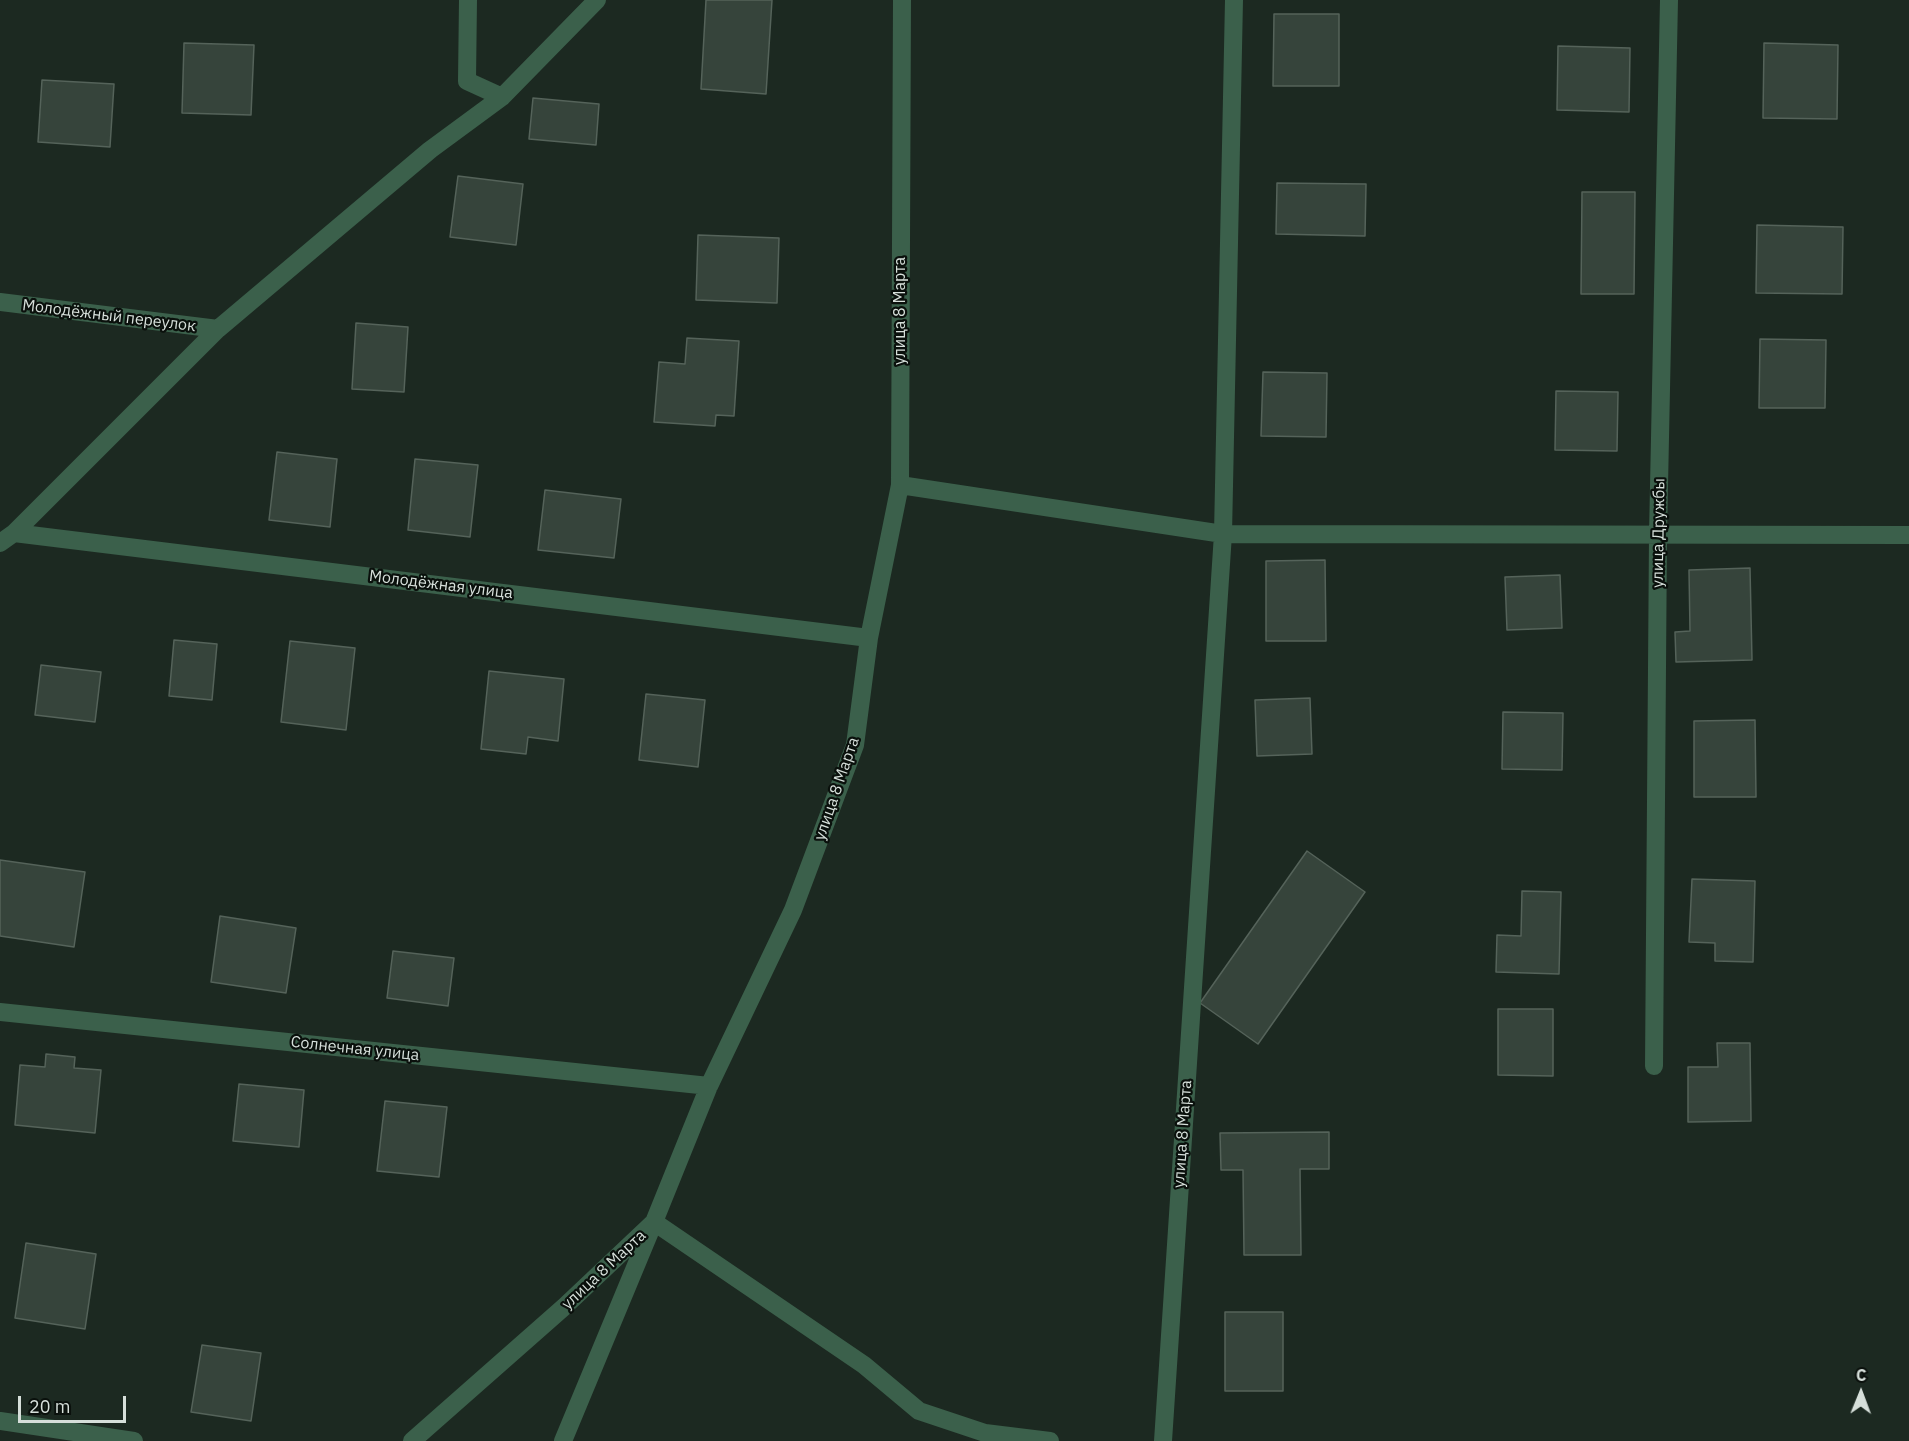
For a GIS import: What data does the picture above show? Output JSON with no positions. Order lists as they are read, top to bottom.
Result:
{
  "streets": {
    "street": [
      "улица 8 Марта",
      "Молодёжный переулок",
      "улица Дружбы",
      "Молодёжная улица",
      "Солнечная улица"
    ]
  },
  "crossings": [
    ["улица 8 Марта", "Молодёжная улица"],
    ["улица 8 Марта", "Солнечная улица"]
  ],
  "scale_bar": "20 m",
  "north": "top"
}
